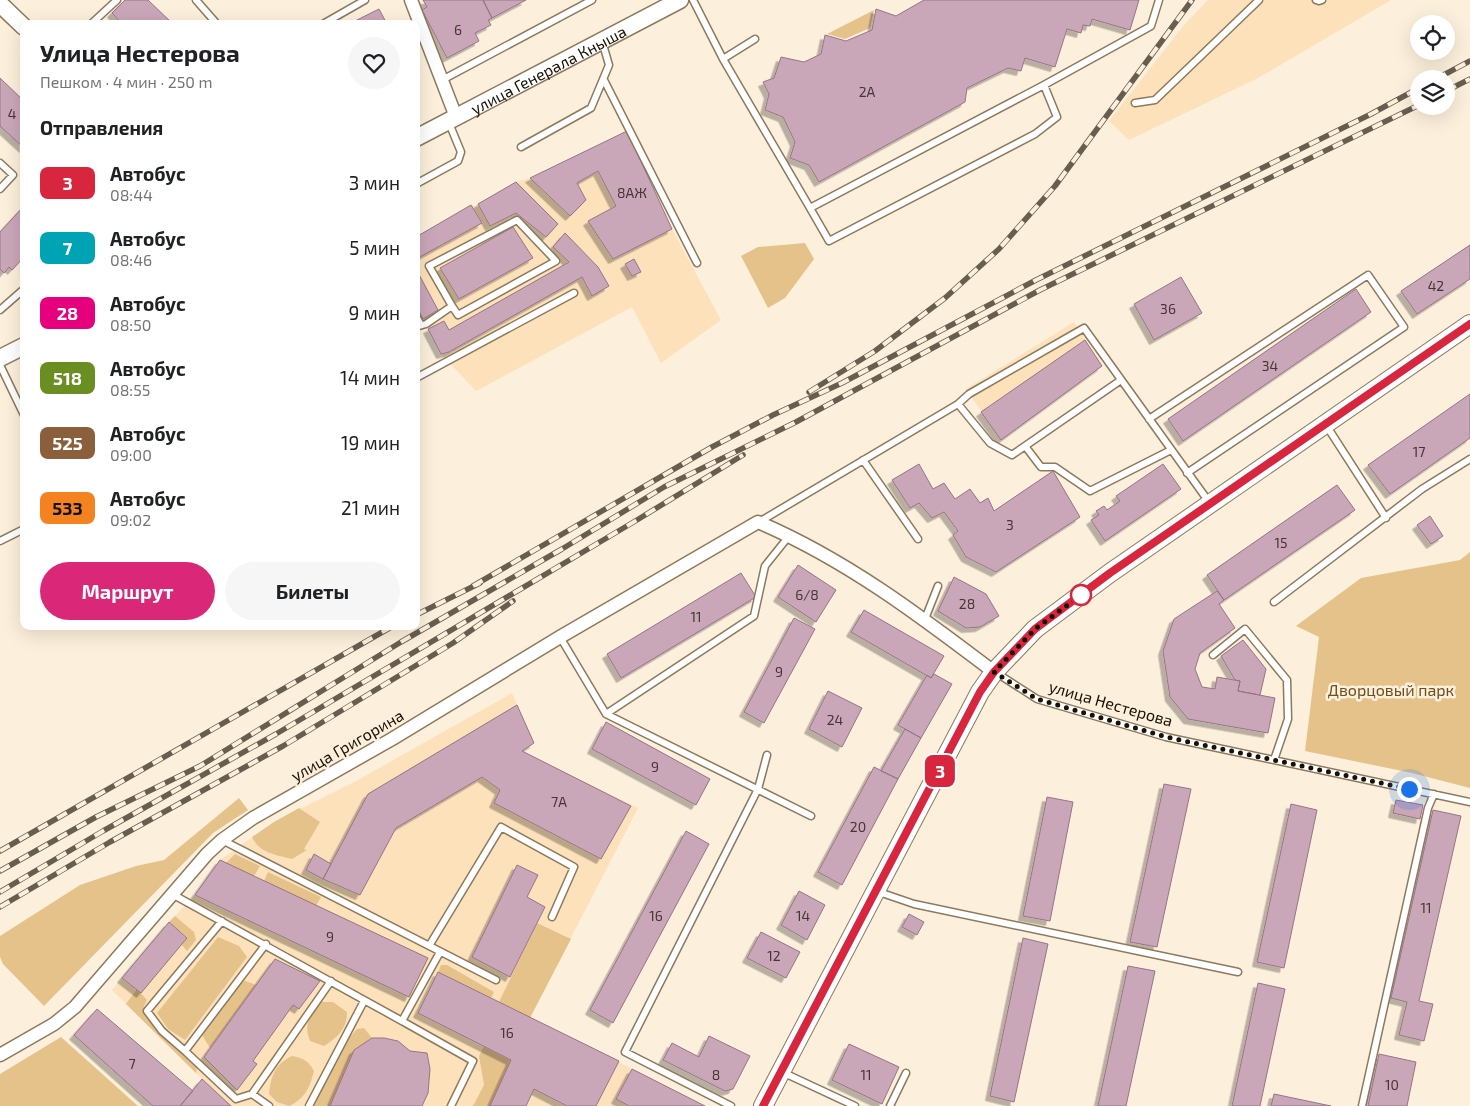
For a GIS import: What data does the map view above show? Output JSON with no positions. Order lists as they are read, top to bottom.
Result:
{
  "streets": {
    "street": ["улица Генерала Кныша", "улица Нестерова", "улица Григорина"]
  },
  "crossings": [
    ["улица Нестерова", "улица Григорина"]
  ],
  "parks": ["Дворцовый парк"],
  "lines": ["bus line 3"],
  "house_numbers": [
    "6",
    "2А",
    "4",
    "8АЖ",
    "42",
    "36",
    "34",
    "17",
    "3",
    "15",
    "6/8",
    "28",
    "11",
    "9",
    "24",
    "9",
    "7А",
    "20",
    "11",
    "16",
    "14",
    "9",
    "12",
    "16",
    "7",
    "8",
    "11",
    "10"
  ],
  "page": {
    "on_map": "3",
    "heading": [
      ["Улица Нестерова", "Пешком · 4 мин · 250 m"],
      "Отправления"
    ],
    "list": [
      {
        "mark": "3",
        "name": "Автобус",
        "note": "08:44",
        "value": "3 мин"
      },
      {
        "mark": "7",
        "name": "Автобус",
        "note": "08:46",
        "value": "5 мин"
      },
      {
        "mark": "28",
        "name": "Автобус",
        "note": "08:50",
        "value": "9 мин"
      },
      {
        "mark": "518",
        "name": "Автобус",
        "note": "08:55",
        "value": "14 мин"
      },
      {
        "mark": "525",
        "name": "Автобус",
        "note": "09:00",
        "value": "19 мин"
      },
      {
        "mark": "533",
        "name": "Автобус",
        "note": "09:02",
        "value": "21 мин"
      }
    ],
    "buttons": ["Маршрут", "Билеты"]
  }
}
